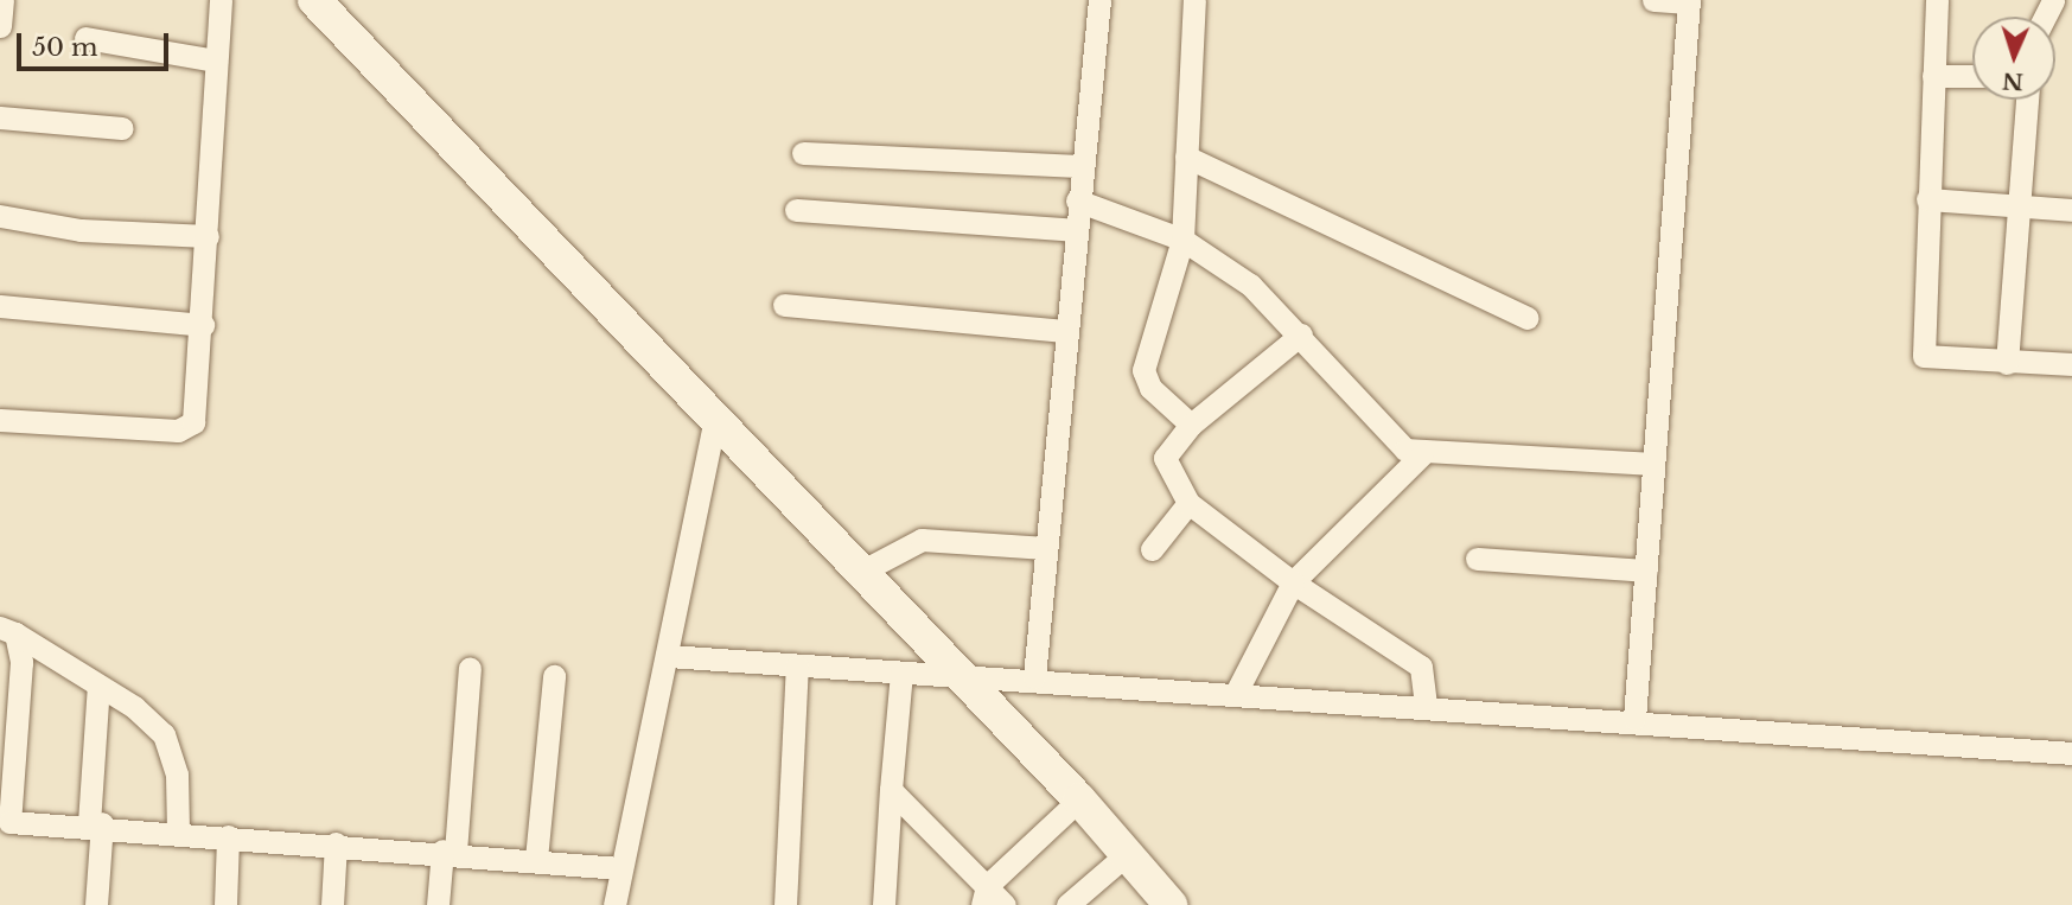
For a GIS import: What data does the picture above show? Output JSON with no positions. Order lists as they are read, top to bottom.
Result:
{
  "scale_bar": "50 m",
  "north": "bottom"
}
